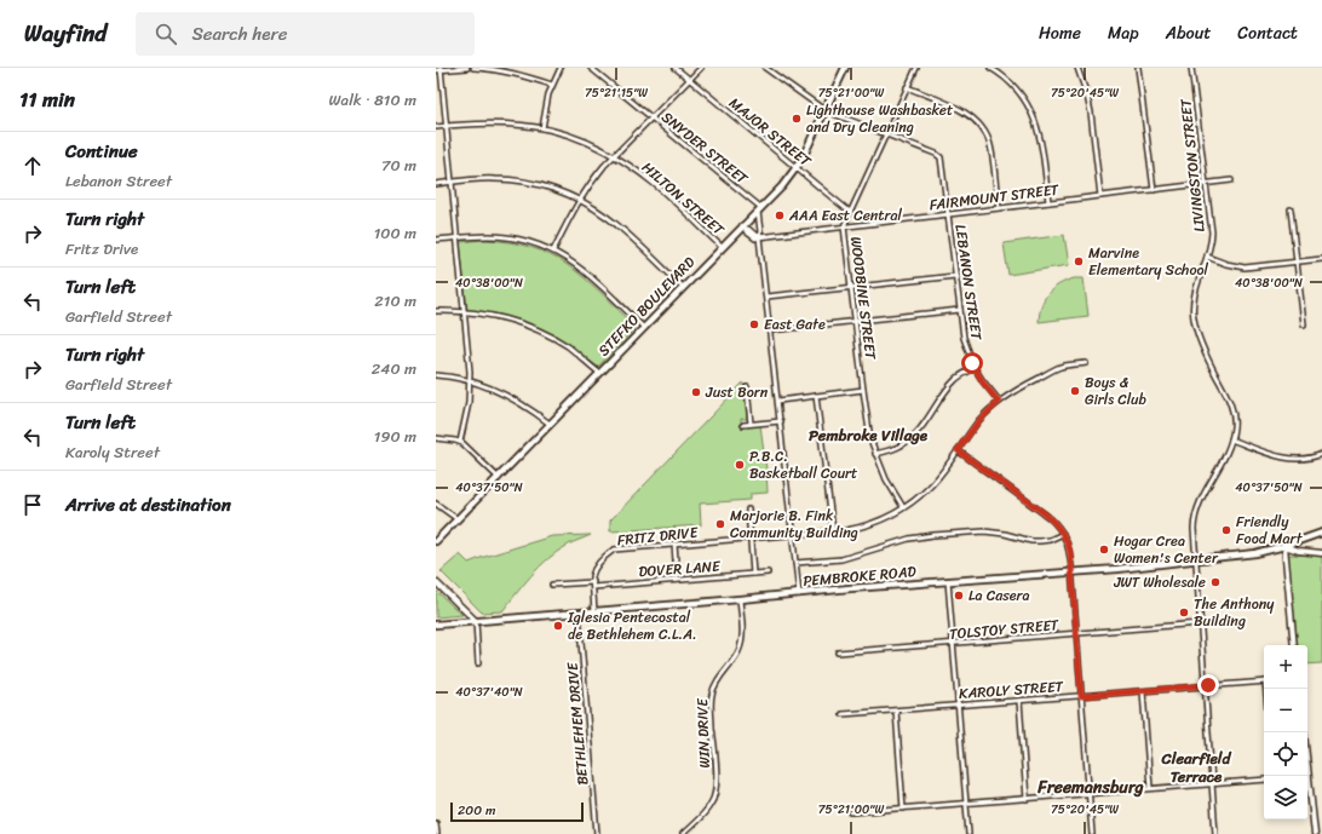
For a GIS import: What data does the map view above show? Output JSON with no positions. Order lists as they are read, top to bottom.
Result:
{
  "streets": {
    "main road": ["STEFKO BOULEVARD", "PEMBROKE ROAD"],
    "street": [
      "MAJOR STREET",
      "SNYDER STREET",
      "LIVINGSTON STREET",
      "FAIRMOUNT STREET",
      "HILTON STREET",
      "LEBANON STREET",
      "WOODBINE STREET",
      "FRITZ DRIVE",
      "DOVER LANE",
      "TOLSTOY STREET",
      "KAROLY STREET",
      "BETHLEHEM DRIVE",
      "WIN DRIVE"
    ]
  },
  "crossings": [
    ["MAJOR STREET", "WOODBINE STREET"],
    ["MAJOR STREET", "STEFKO BOULEVARD"],
    ["SNYDER STREET", "STEFKO BOULEVARD"],
    ["LIVINGSTON STREET", "FAIRMOUNT STREET"],
    ["LIVINGSTON STREET", "PEMBROKE ROAD"],
    ["LIVINGSTON STREET", "TOLSTOY STREET"],
    ["LIVINGSTON STREET", "KAROLY STREET"],
    ["FAIRMOUNT STREET", "LEBANON STREET"],
    ["FAIRMOUNT STREET", "WOODBINE STREET"],
    ["HILTON STREET", "STEFKO BOULEVARD"],
    ["LEBANON STREET", "WOODBINE STREET"],
    ["LEBANON STREET", "FRITZ DRIVE"],
    ["WOODBINE STREET", "FRITZ DRIVE"],
    ["FRITZ DRIVE", "DOVER LANE"],
    ["FRITZ DRIVE", "PEMBROKE ROAD"],
    ["PEMBROKE ROAD", "BETHLEHEM DRIVE"],
    ["PEMBROKE ROAD", "WIN DRIVE"]
  ],
  "districts": ["Pembroke Village", "Clearfield Terrace", "Freemansburg"],
  "places": [
    "Lighthouse Washbasket and Dry Cleaning",
    "AAA East Central",
    "Marvine Elementary School",
    "East Gate",
    "Boys & Girls Club",
    "Just Born",
    "P.B.C. Basketball Court",
    "Marjorie B. Fink Community Building",
    "Friendly Food Mart",
    "Hogar Crea Women's Center",
    "JWT Wholesale",
    "La Casera",
    "The Anthony Building",
    "Iglesia Pentecostal de Bethlehem C.L.A."
  ],
  "scale_bar": "200 m",
  "page": {
    "header": "Wayfind",
    "search": "Search here",
    "nav": [
      "Home",
      "Map",
      "About",
      "Contact"
    ],
    "heading": ["11 min", "Walk · 810 m"],
    "list": [
      ["Continue", "Lebanon Street", "70 m"],
      ["Turn right", "Fritz Drive", "100 m"],
      ["Turn left", "Garfield Street", "210 m"],
      ["Turn right", "Garfield Street", "240 m"],
      ["Turn left", "Karoly Street", "190 m"],
      "Arrive at destination"
    ],
    "map_buttons": ["+", "−"],
    "scale": "200 m"
  },
  "coordinates": [
    "75°21'15\"W",
    "75°21'00\"W",
    "75°20'45\"W",
    "40°38'00\"N",
    "40°37'50\"N",
    "40°37'40\"N"
  ]
}
